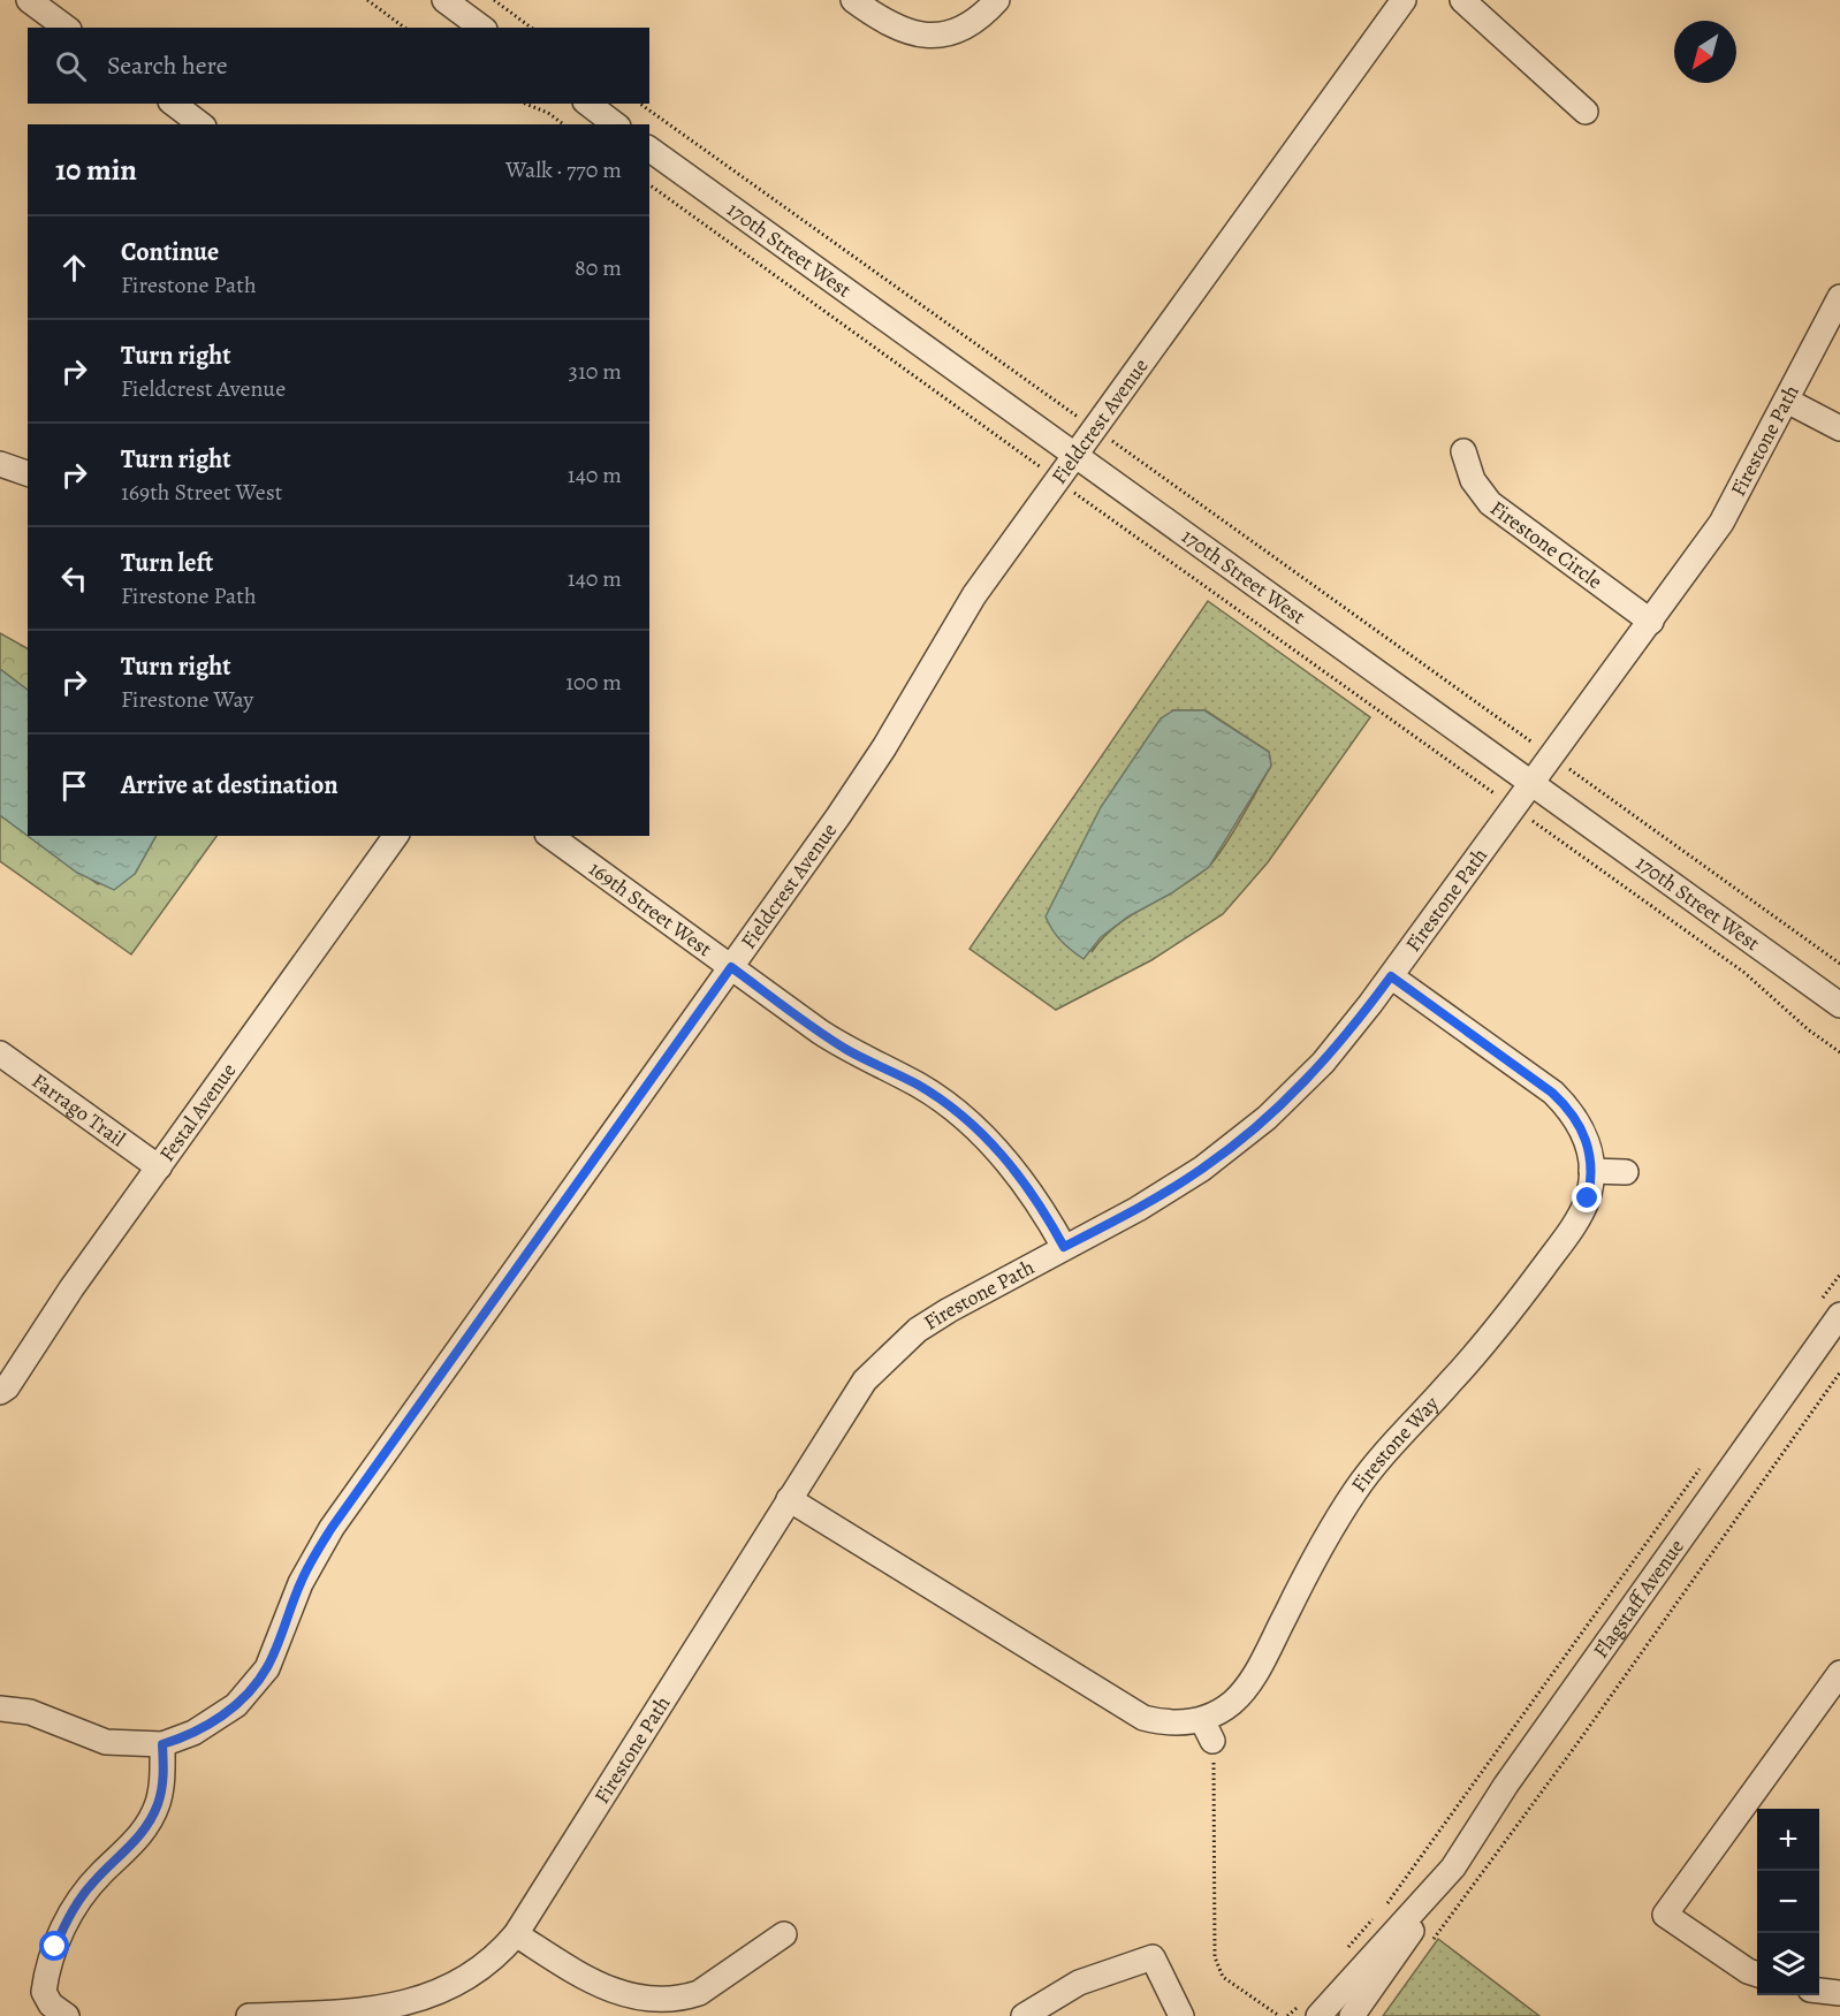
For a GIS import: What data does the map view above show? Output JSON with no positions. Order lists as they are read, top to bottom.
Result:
{
  "streets": {
    "street": [
      "170th Street West",
      "Fieldcrest Avenue",
      "Firestone Path",
      "Firestone Circle",
      "169th Street West",
      "Farrago Trail",
      "Festal Avenue",
      "Firestone Way",
      "Flagstaff Avenue"
    ]
  },
  "crossings": [
    ["170th Street West", "Fieldcrest Avenue"],
    ["170th Street West", "Firestone Path"],
    ["Fieldcrest Avenue", "169th Street West"],
    ["Firestone Path", "Firestone Circle"],
    ["Firestone Path", "169th Street West"],
    ["Firestone Path", "Firestone Way"],
    ["Farrago Trail", "Festal Avenue"]
  ],
  "north": "bottom left",
  "page": {
    "search": "Search here",
    "heading": ["10 min", "Walk · 770 m"],
    "list": [
      ["Continue", "Firestone Path", "80 m"],
      ["Turn right", "Fieldcrest Avenue", "310 m"],
      ["Turn right", "169th Street West", "140 m"],
      ["Turn left", "Firestone Path", "140 m"],
      ["Turn right", "Firestone Way", "100 m"],
      "Arrive at destination"
    ],
    "map_buttons": ["+", "−"]
  }
}
